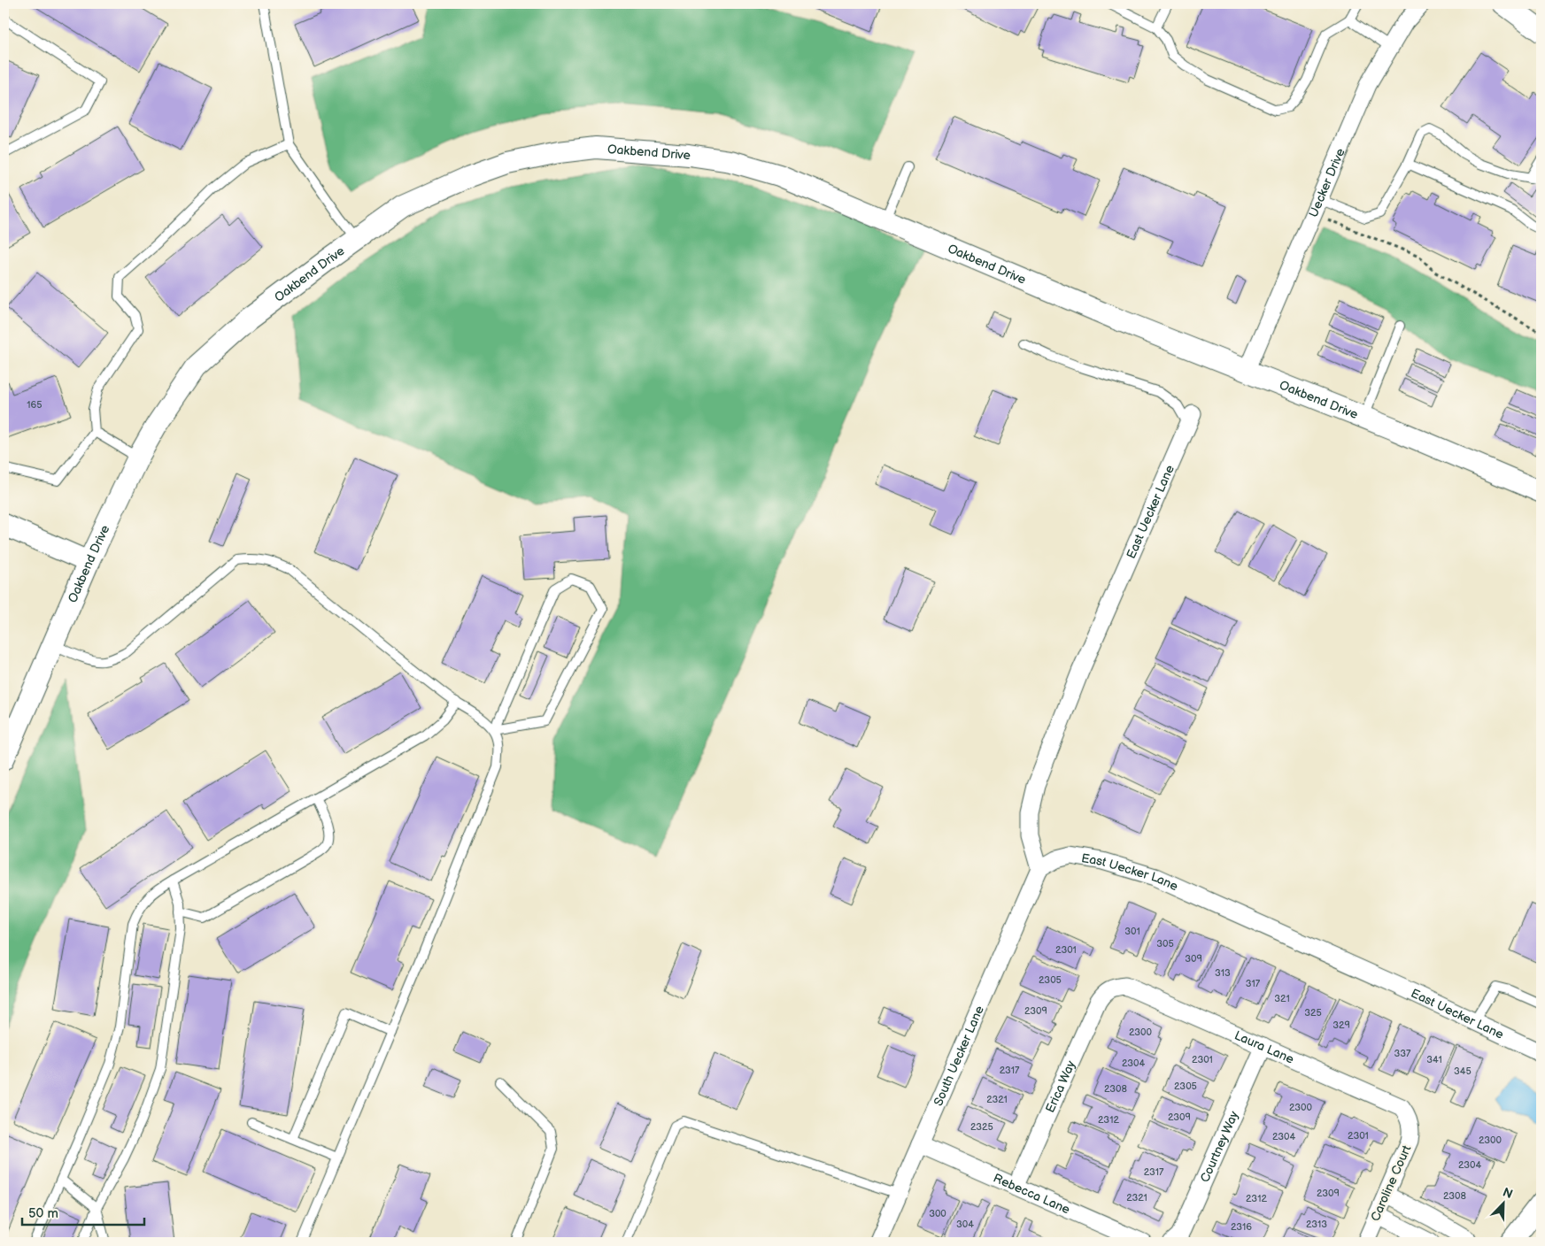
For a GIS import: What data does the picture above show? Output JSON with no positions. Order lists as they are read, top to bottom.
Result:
{
  "streets": {
    "street": [
      "Oakbend Drive",
      "Uecker Drive",
      "East Uecker Lane",
      "Laura Lane",
      "South Uecker Lane",
      "Erica Way",
      "Courtney Way",
      "Caroline Court",
      "Rebecca Lane"
    ]
  },
  "crossings": [
    ["Oakbend Drive", "Uecker Drive"],
    ["East Uecker Lane", "South Uecker Lane"],
    ["Laura Lane", "Erica Way"],
    ["Laura Lane", "Courtney Way"],
    ["Laura Lane", "Caroline Court"],
    ["South Uecker Lane", "Rebecca Lane"],
    ["Erica Way", "Rebecca Lane"]
  ],
  "house_numbers": [
    "165",
    "301",
    "305",
    "2301",
    "309",
    "313",
    "2305",
    "317",
    "321",
    "2309",
    "325",
    "329",
    "2300",
    "337",
    "2301",
    "341",
    "2304",
    "2317",
    "345",
    "2305",
    "2308",
    "2321",
    "2300",
    "2309",
    "2312",
    "2325",
    "2301",
    "2304",
    "2300",
    "2304",
    "2317",
    "2309",
    "2308",
    "2321",
    "2312",
    "300",
    "304",
    "2313",
    "2316"
  ],
  "scale_bar": "50 m",
  "north": "top right"
}
